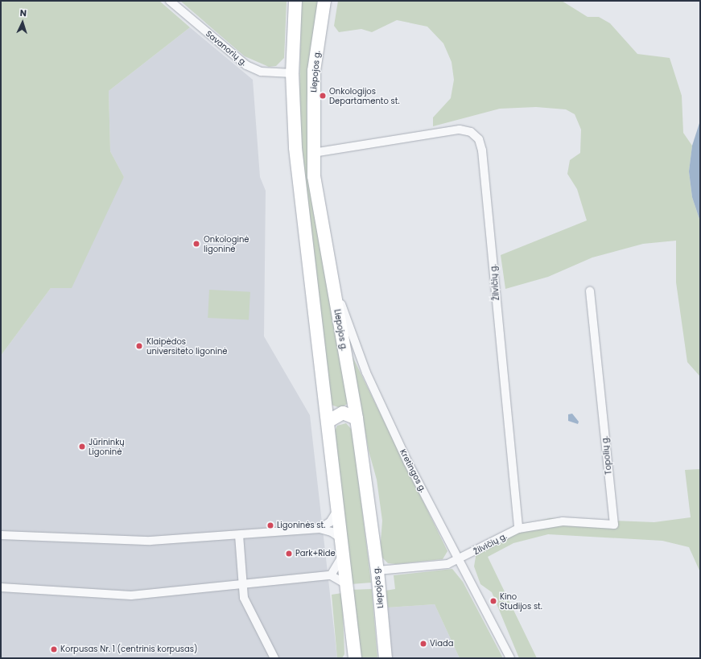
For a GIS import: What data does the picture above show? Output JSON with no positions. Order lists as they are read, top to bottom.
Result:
{
  "streets": {
    "main road": ["Liepojos g."],
    "street": [
      "Savanorių g.",
      "Žilvičių g.",
      "Topolių g.",
      "Kretingos g."
    ]
  },
  "crossings": [
    ["Liepojos g.", "Žilvičių g."],
    ["Liepojos g.", "Kretingos g."],
    ["Žilvičių g.", "Topolių g."],
    ["Žilvičių g.", "Kretingos g."]
  ],
  "places": [
    "Onkologijos Departamento st.",
    "Onkologinė ligoninė",
    "Klaipėdos universiteto ligoninė",
    "Jūrininkų Ligoninė",
    "Ligoninės st.",
    "Park+Ride",
    "Kino Studijos st.",
    "Viada",
    "Korpusas Nr. 1 (centrinis korpusas)"
  ],
  "north": "top"
}
